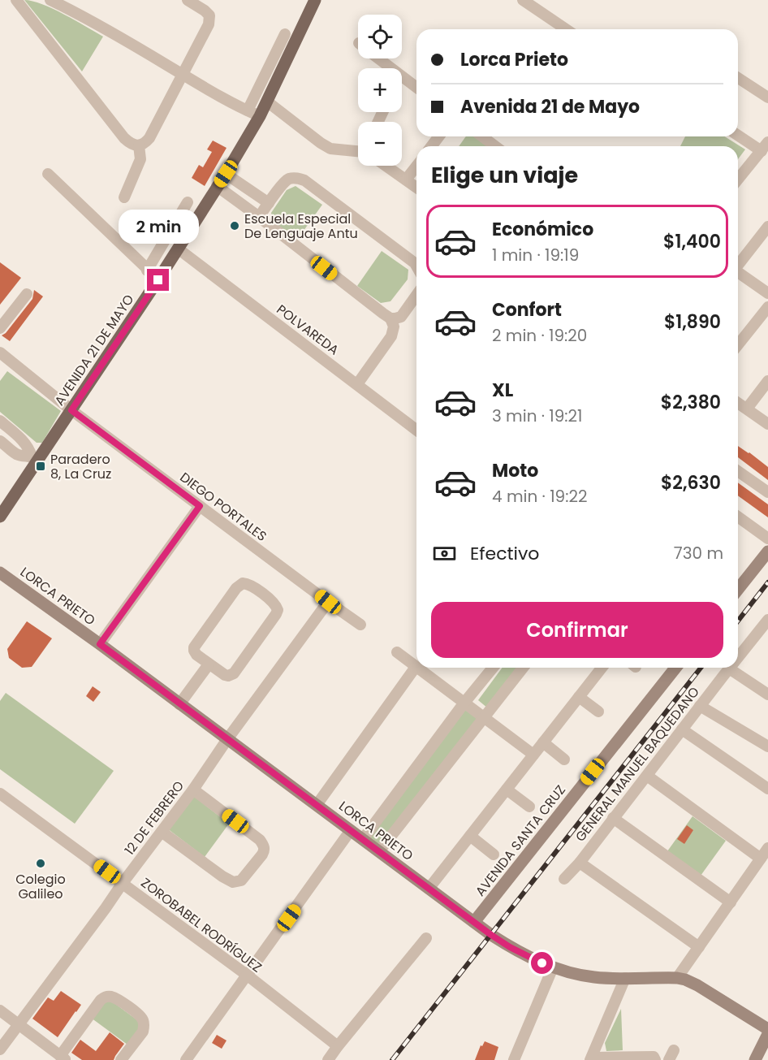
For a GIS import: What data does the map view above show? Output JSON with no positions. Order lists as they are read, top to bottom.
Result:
{
  "streets": {
    "main road": ["AVENIDA 21 DE MAYO", "LORCA PRIETO", "AVENIDA SANTA CRUZ"],
    "street": [
      "POLVAREDA",
      "DIEGO PORTALES",
      "GENERAL MANUEL BAQUEDANO",
      "12 DE FEBRERO",
      "ZOROBABEL RODRÍGUEZ"
    ]
  },
  "crossings": [
    ["POLVAREDA", "AVENIDA 21 DE MAYO"],
    ["AVENIDA 21 DE MAYO", "DIEGO PORTALES"],
    ["DIEGO PORTALES", "12 DE FEBRERO"],
    ["LORCA PRIETO", "12 DE FEBRERO"],
    ["LORCA PRIETO", "AVENIDA SANTA CRUZ"],
    ["12 DE FEBRERO", "ZOROBABEL RODRÍGUEZ"]
  ],
  "places": {
    "other": ["Escuela Especial De Lenguaje Antu", "Colegio Galileo"],
    "transit": ["Paradero 8, La Cruz"]
  },
  "page": {
    "map_buttons": ["+", "−"],
    "banner": ["Lorca Prieto", "Avenida 21 de Mayo"],
    "heading": "Elige un viaje",
    "list": [
      {
        "name": "Económico",
        "note": "1 min · 19:19",
        "value": "$1,400"
      },
      {
        "name": "Confort",
        "note": "2 min · 19:20",
        "value": "$1,890"
      },
      {
        "name": "XL",
        "note": "3 min · 19:21",
        "value": "$2,380"
      },
      {
        "name": "Moto",
        "note": "4 min · 19:22",
        "value": "$2,630"
      }
    ],
    "bubble": "2 min",
    "pay": ["Efectivo", "730 m"],
    "buttons": "Confirmar"
  }
}
